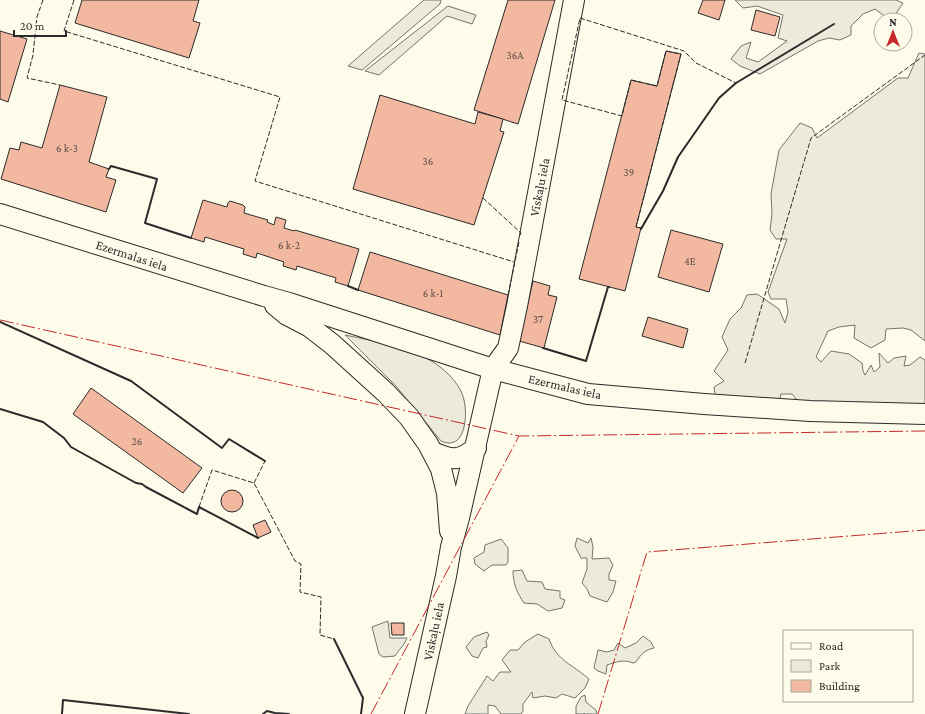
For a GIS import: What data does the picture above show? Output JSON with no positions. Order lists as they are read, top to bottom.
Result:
{
  "streets": {
    "street": ["Viskaļu iela", "Ezermalas iela"]
  },
  "crossings": [
    ["Viskaļu iela", "Ezermalas iela"]
  ],
  "house_numbers": [
    "36A",
    "6 k-3",
    "36",
    "39",
    "6 k-2",
    "4E",
    "6 k-1",
    "37",
    "26"
  ],
  "legend": ["Road", "Park", "Building"],
  "scale_bar": "20 m",
  "north": "top"
}
